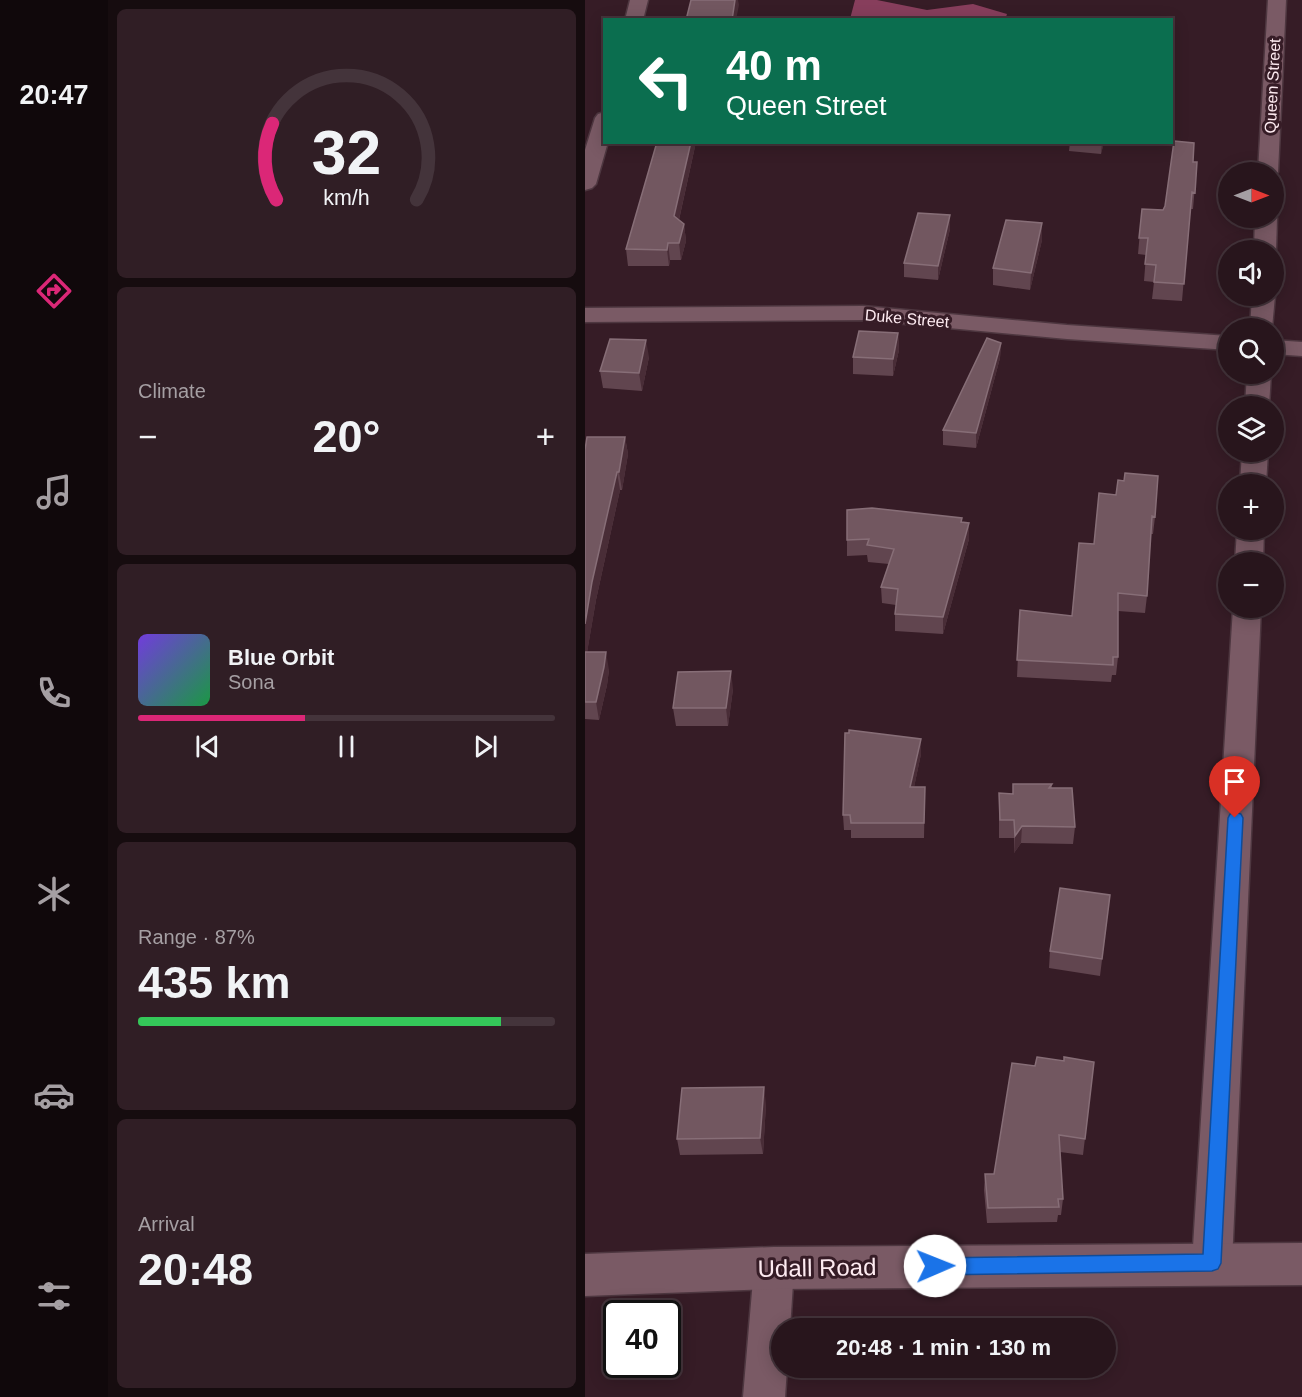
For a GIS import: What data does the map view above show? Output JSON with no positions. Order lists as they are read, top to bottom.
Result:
{
  "streets": {
    "street": ["Queen Street", "Duke Street", "Udall Road"]
  },
  "north": "right",
  "page": {
    "tabs": "20:47",
    "turn": ["40 m", "Queen Street"],
    "map_buttons": ["+", "−"],
    "tile": [
      "Climate",
      ["Range · 87%", "435 km"],
      ["Arrival", "20:48"]
    ],
    "heat": ["−", "20°", "+"],
    "song": ["Blue Orbit", "Sona"],
    "limit": "40",
    "trip": "20:48 · 1 min · 130 m",
    "gauge": ["32", "km/h"]
  }
}
